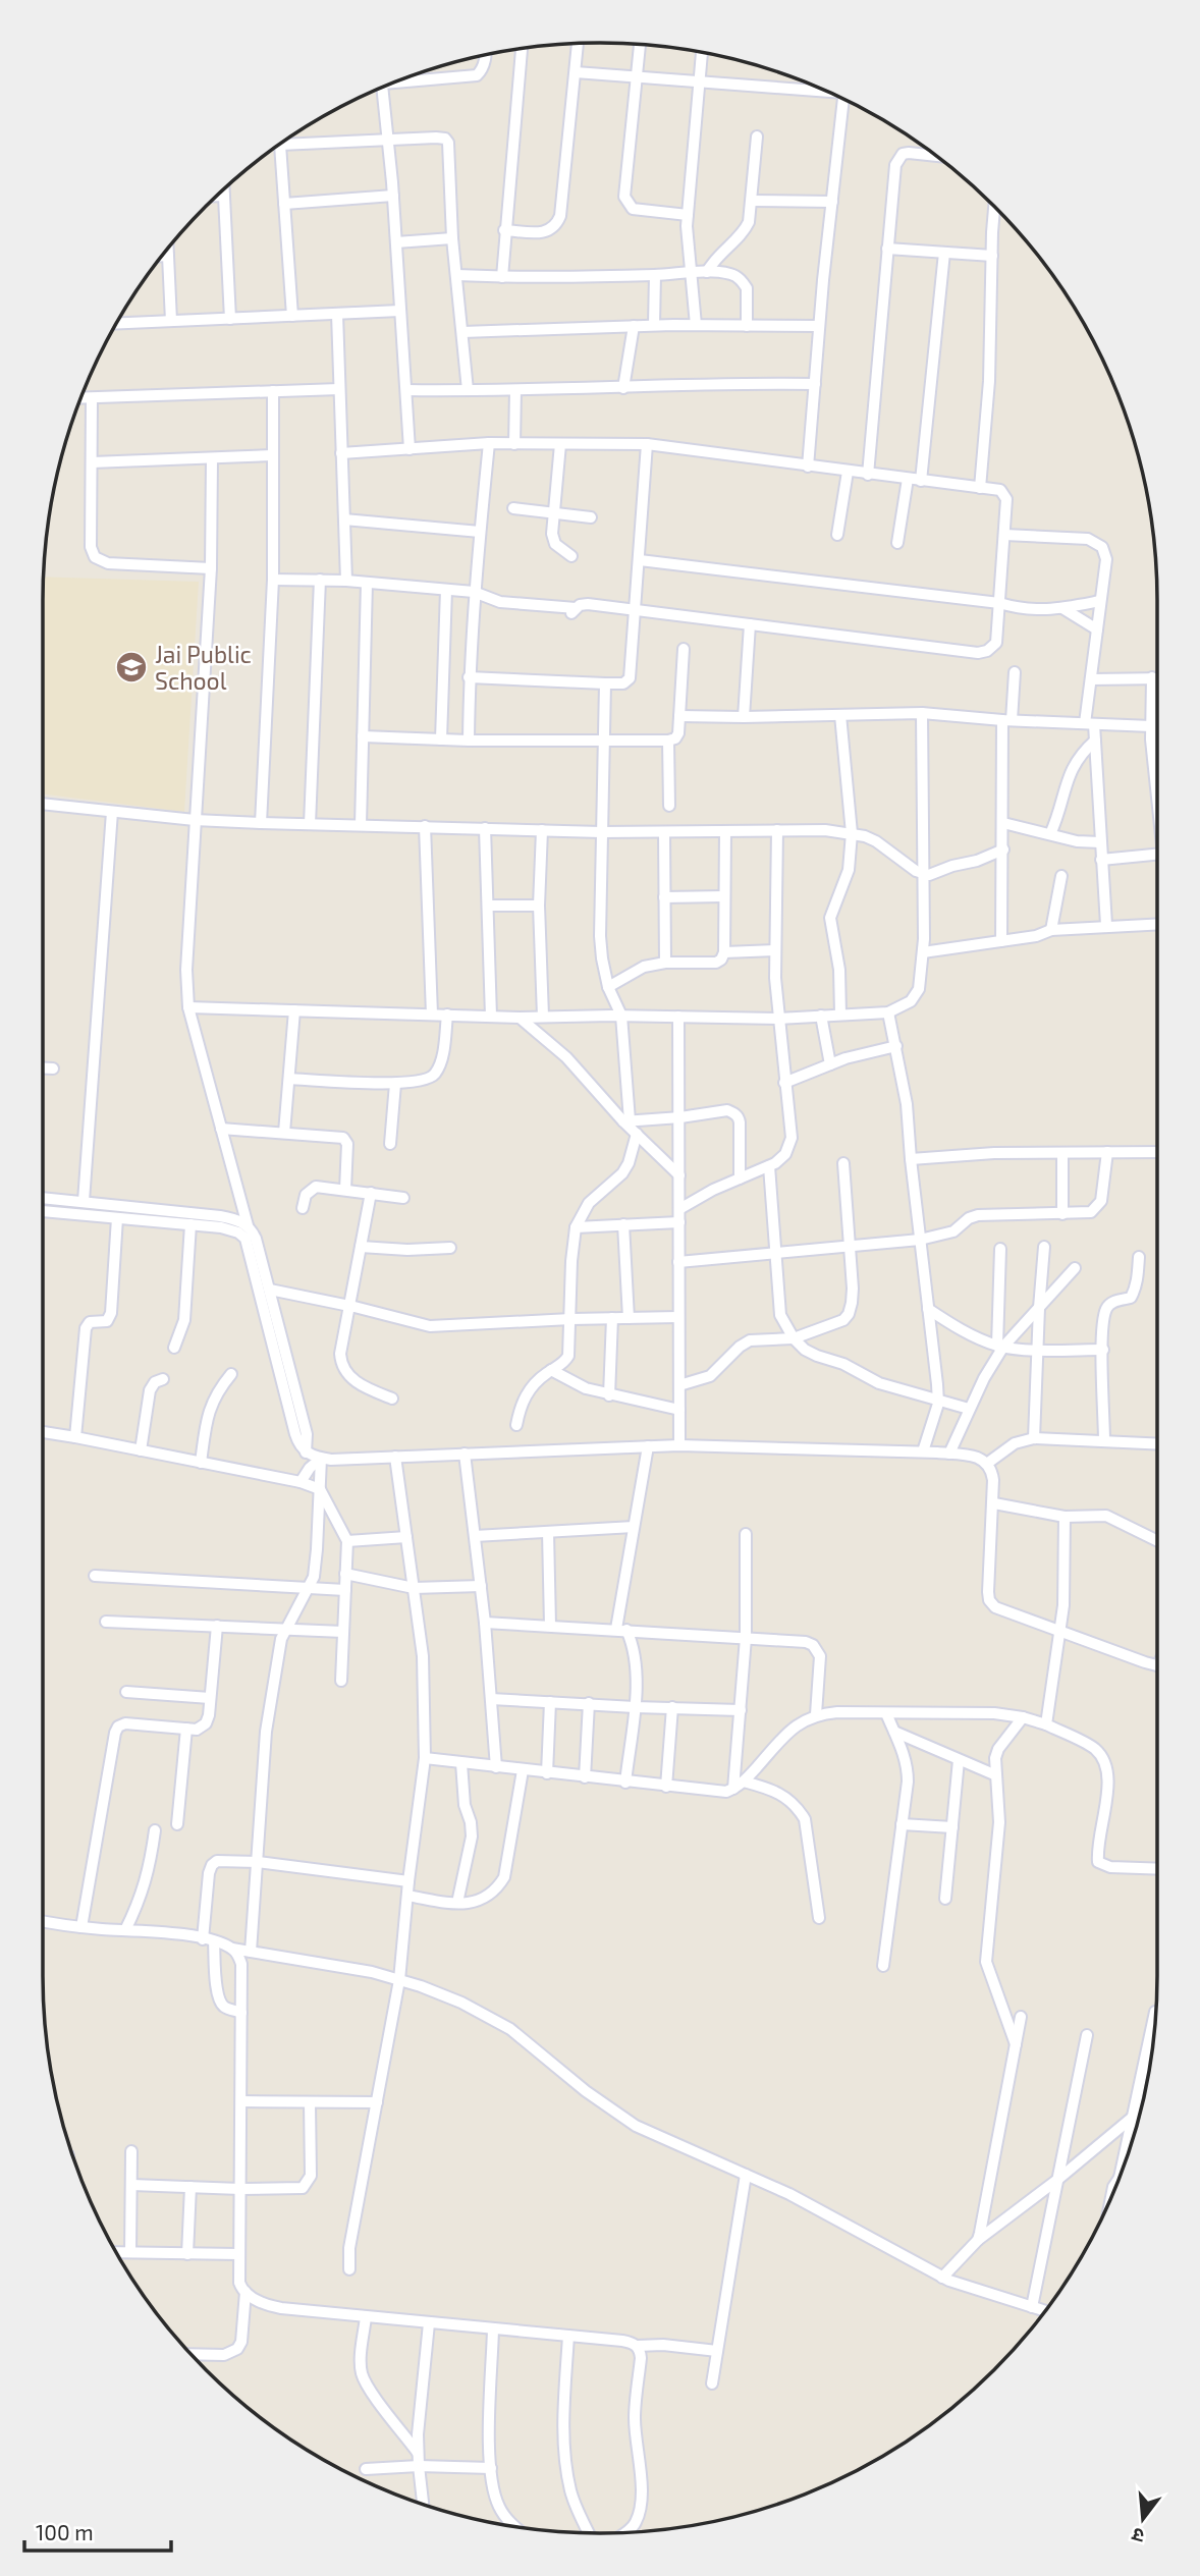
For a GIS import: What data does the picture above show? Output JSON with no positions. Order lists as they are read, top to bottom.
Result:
{
  "places": {
    "school or university": ["Jai Public School"]
  },
  "scale_bar": "100 m",
  "north": "bottom"
}
